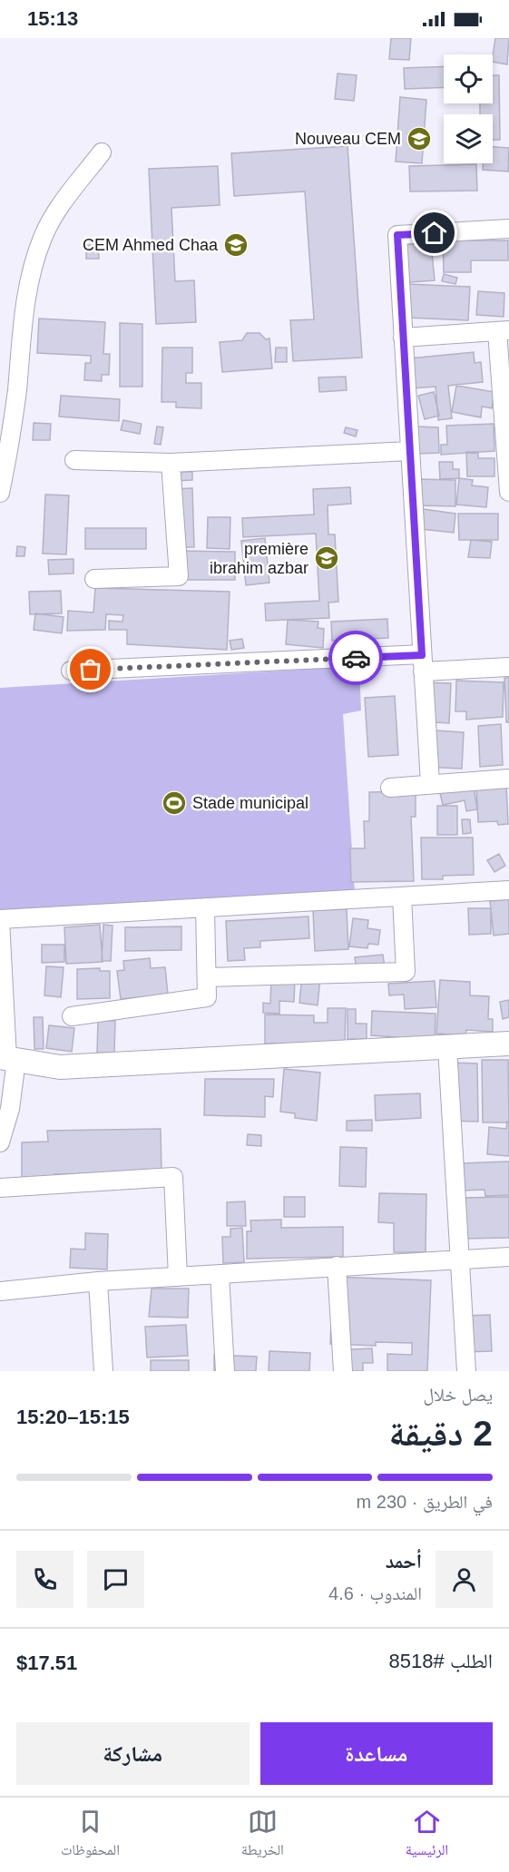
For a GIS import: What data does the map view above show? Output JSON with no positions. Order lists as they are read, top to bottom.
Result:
{
  "places": {
    "school or university": ["Nouveau CEM", "CEM Ahmed Chaa", "première ibrahim azbar"],
    "sports": ["Stade municipal"]
  },
  "page": {
    "status": "15:13",
    "heading": ["2 دقيقة", "يصل خلال", "15:15–15:20"],
    "panel": [
      "أحمد",
      "المندوب · 4.6",
      "الطلب #8518",
      "$17.51"
    ],
    "bar": "في الطريق · 230 m",
    "buttons": ["مساعدة", "مشاركة"],
    "tabs": ["الرئيسية", "الخريطة", "المحفوظات"]
  }
}
